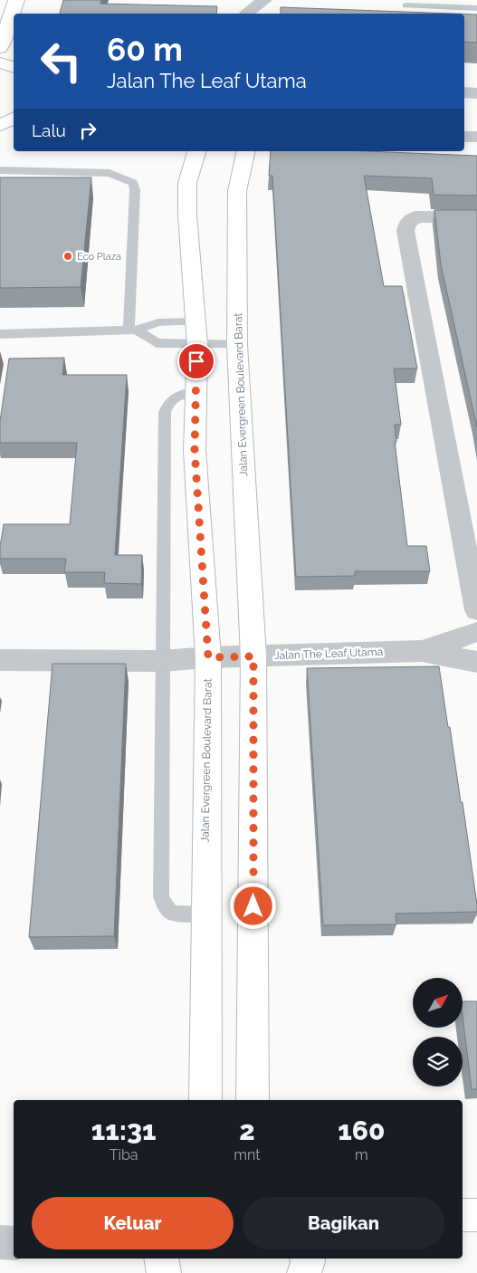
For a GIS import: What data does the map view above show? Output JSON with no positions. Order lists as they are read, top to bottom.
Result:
{
  "streets": {
    "street": ["Jalan Evergreen Boulevard Barat", "Jalan The Leaf Utama"]
  },
  "crossings": [
    ["Jalan Evergreen Boulevard Barat", "Jalan The Leaf Utama"]
  ],
  "places": ["Eco Plaza"],
  "north": "top right",
  "page": {
    "turn": ["60 m", "Jalan The Leaf Utama"],
    "then": "Lalu",
    "eta": [
      "11:31",
      "Tiba",
      "2",
      "mnt",
      "160",
      "m"
    ],
    "buttons": ["Keluar", "Bagikan"]
  }
}
